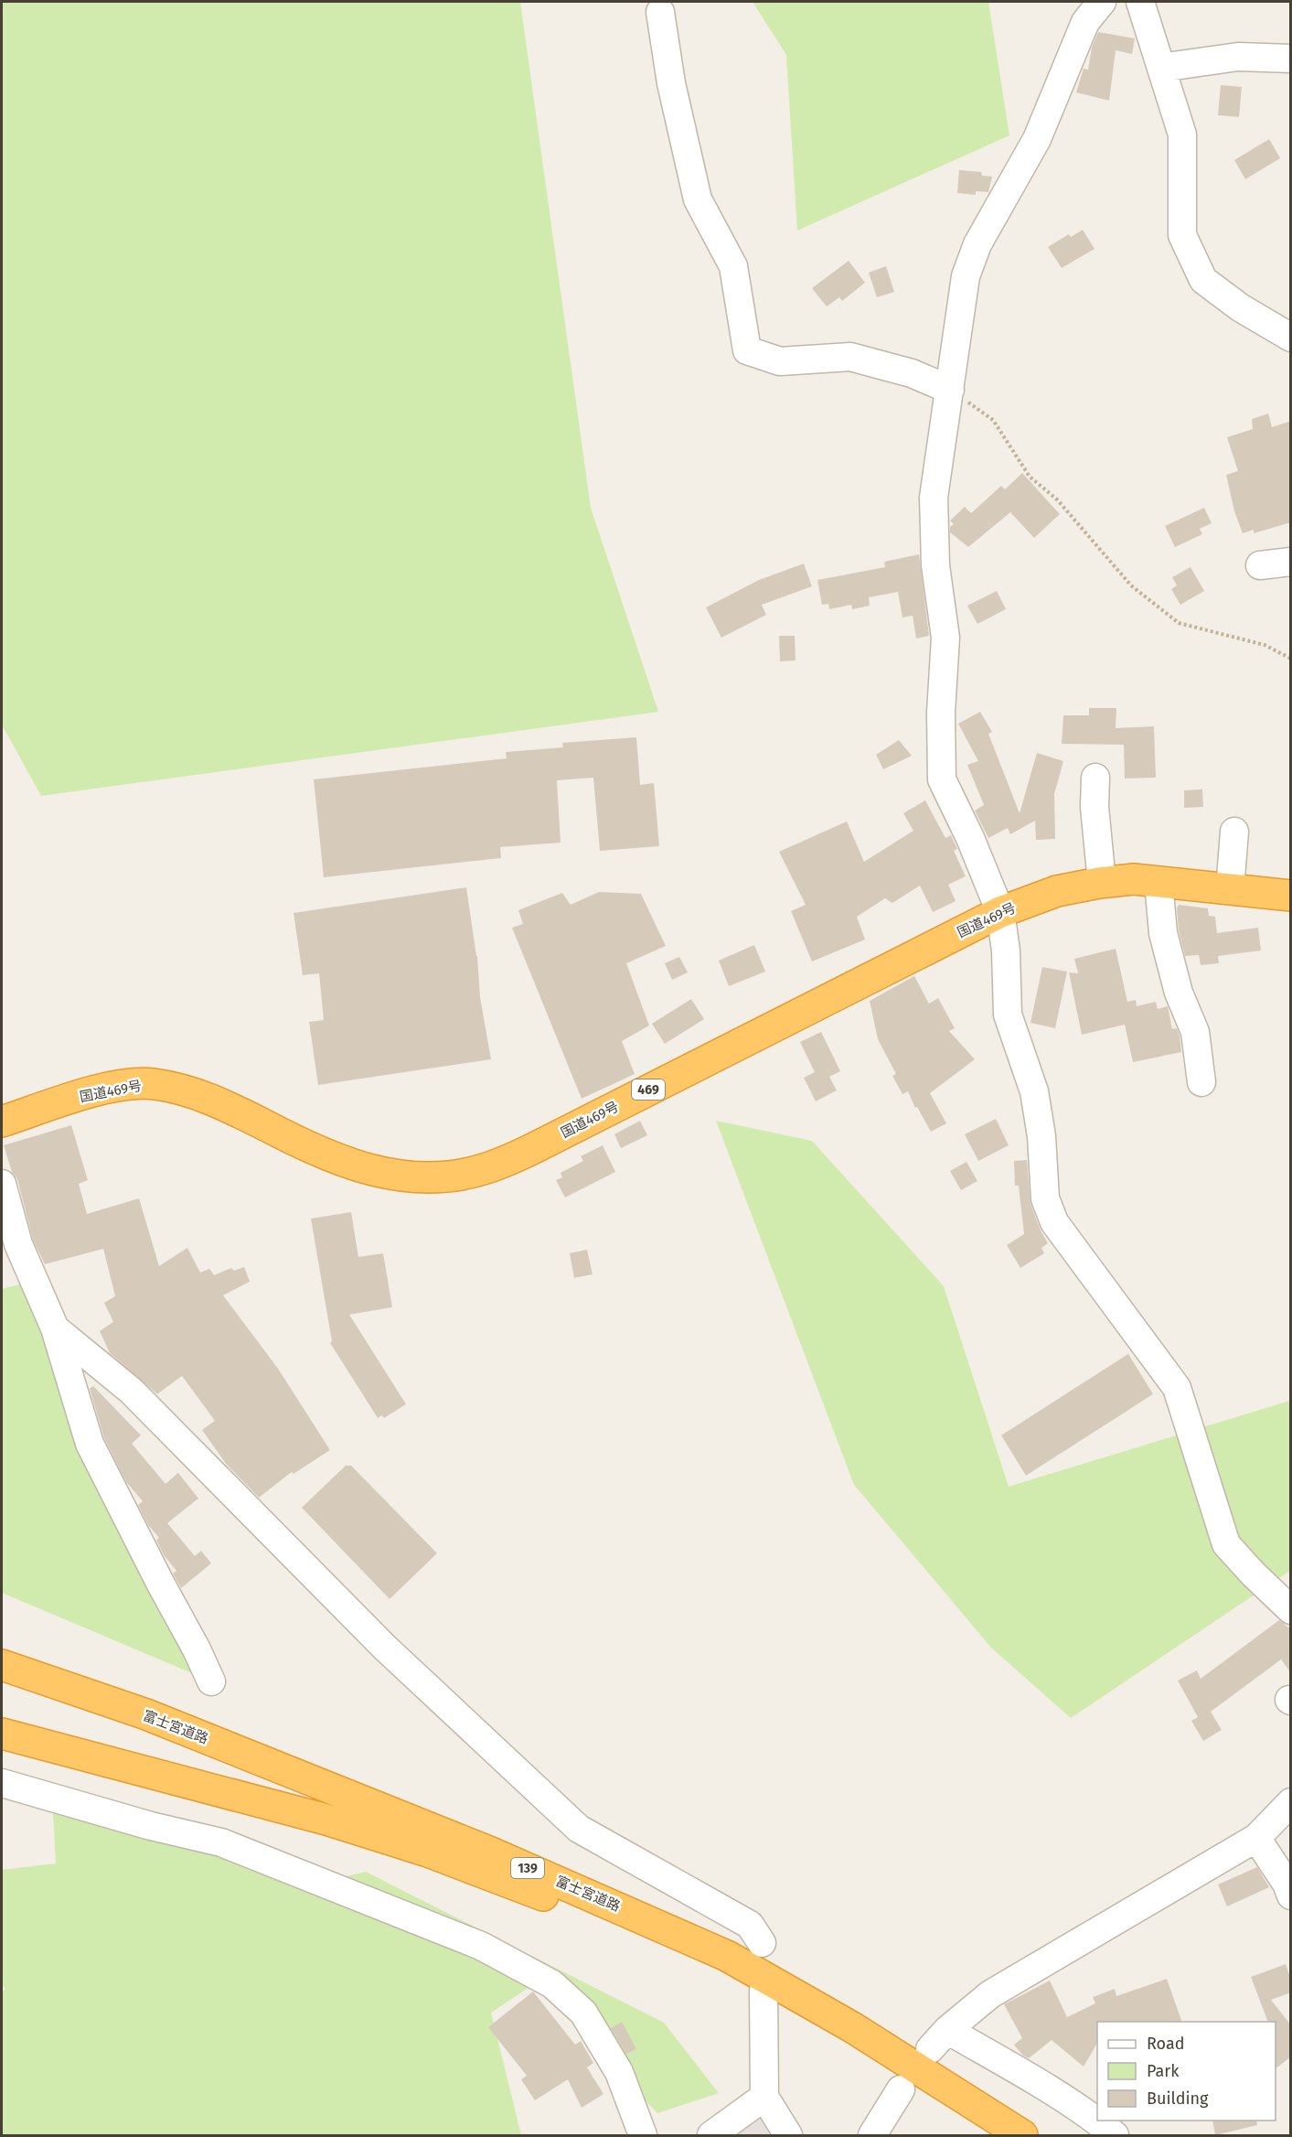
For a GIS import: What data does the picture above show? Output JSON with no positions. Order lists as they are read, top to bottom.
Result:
{
  "streets": {
    "highway": [
      "国道469号",
      "469",
      "富士宮道路",
      "139"
    ]
  },
  "legend": ["Road", "Park", "Building"]
}
